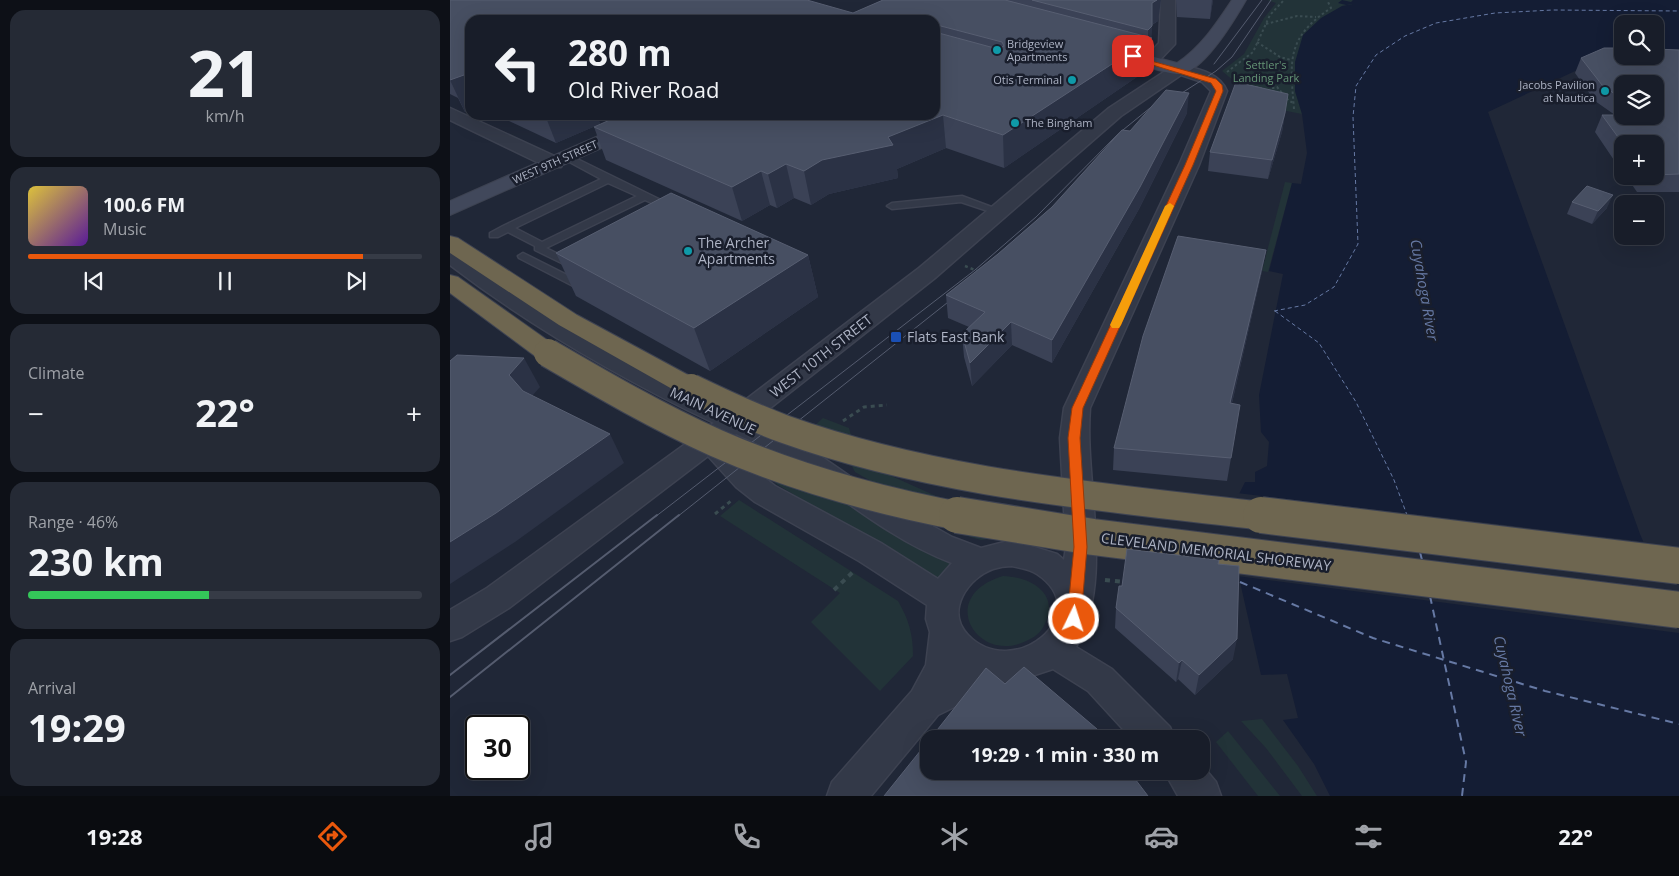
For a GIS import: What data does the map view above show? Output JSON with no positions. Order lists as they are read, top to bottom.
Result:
{
  "streets": {
    "highway": ["CLEVELAND MEMORIAL SHOREWAY"],
    "street": ["WEST 9TH STREET", "WEST 10TH STREET", "MAIN AVENUE"]
  },
  "crossings": [
    ["WEST 10TH STREET", "MAIN AVENUE"]
  ],
  "water": ["Cuyahoga River"],
  "parks": ["Settler's Landing Park"],
  "places": {
    "other": [
      "Bridgeview Apartments",
      "Otis Terminal",
      "Jacobs Pavilion at Nautica",
      "The Bingham",
      "The Archer Apartments"
    ],
    "transit": ["Flats East Bank"]
  },
  "page": {
    "tile": [
      ["21", "km/h"],
      "Climate",
      ["Range · 46%", "230 km"],
      ["Arrival", "19:29"]
    ],
    "map_buttons": ["+", "−"],
    "turn": ["280 m", "Old River Road"],
    "song": ["100.6 FM", "Music"],
    "heat": ["−", "22°", "+"],
    "limit": "30",
    "trip": "19:29 · 1 min · 330 m",
    "tabs": ["19:28", "22°"]
  }
}
